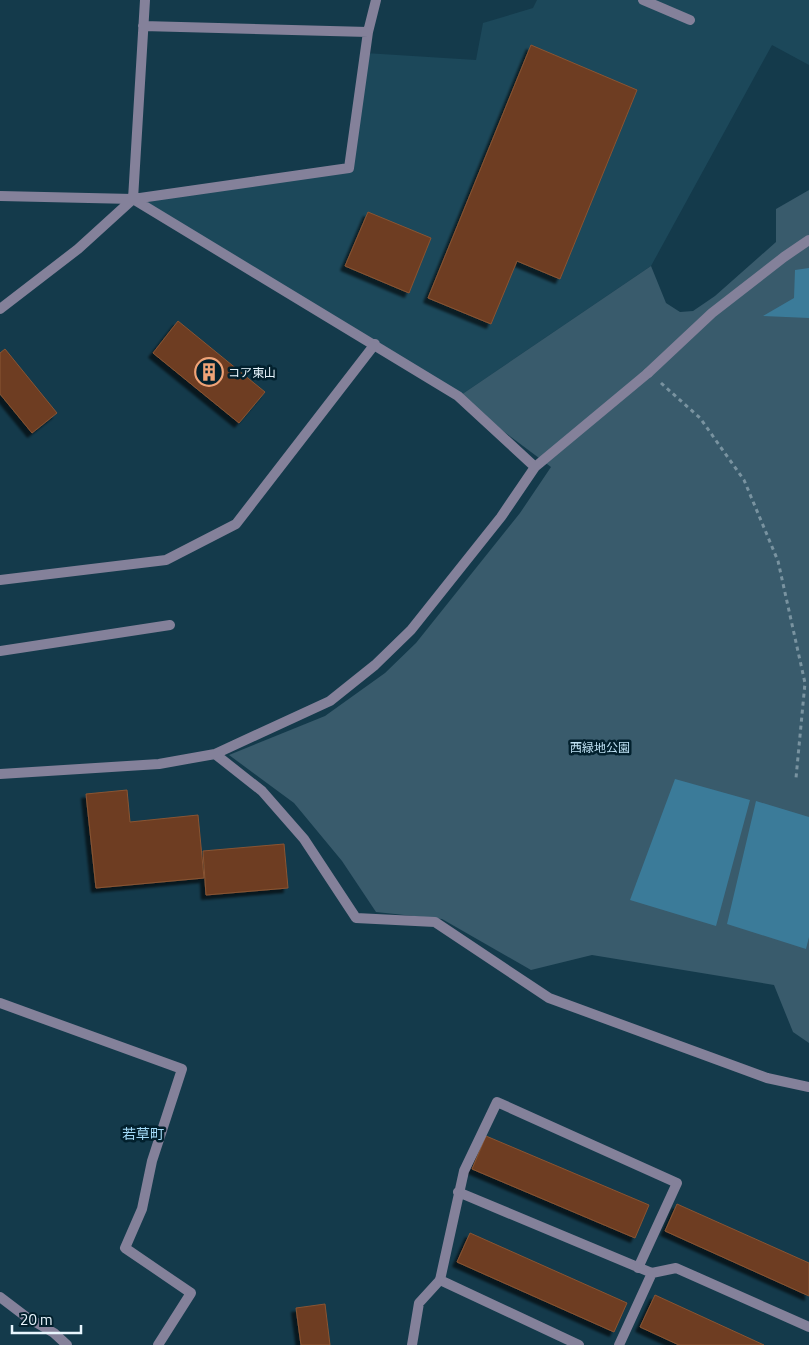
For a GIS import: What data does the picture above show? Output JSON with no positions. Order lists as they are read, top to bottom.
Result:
{
  "districts": ["若草町"],
  "parks": ["西緑地公園"],
  "places": {
    "building": ["コア東山"]
  },
  "scale_bar": "20 m"
}
